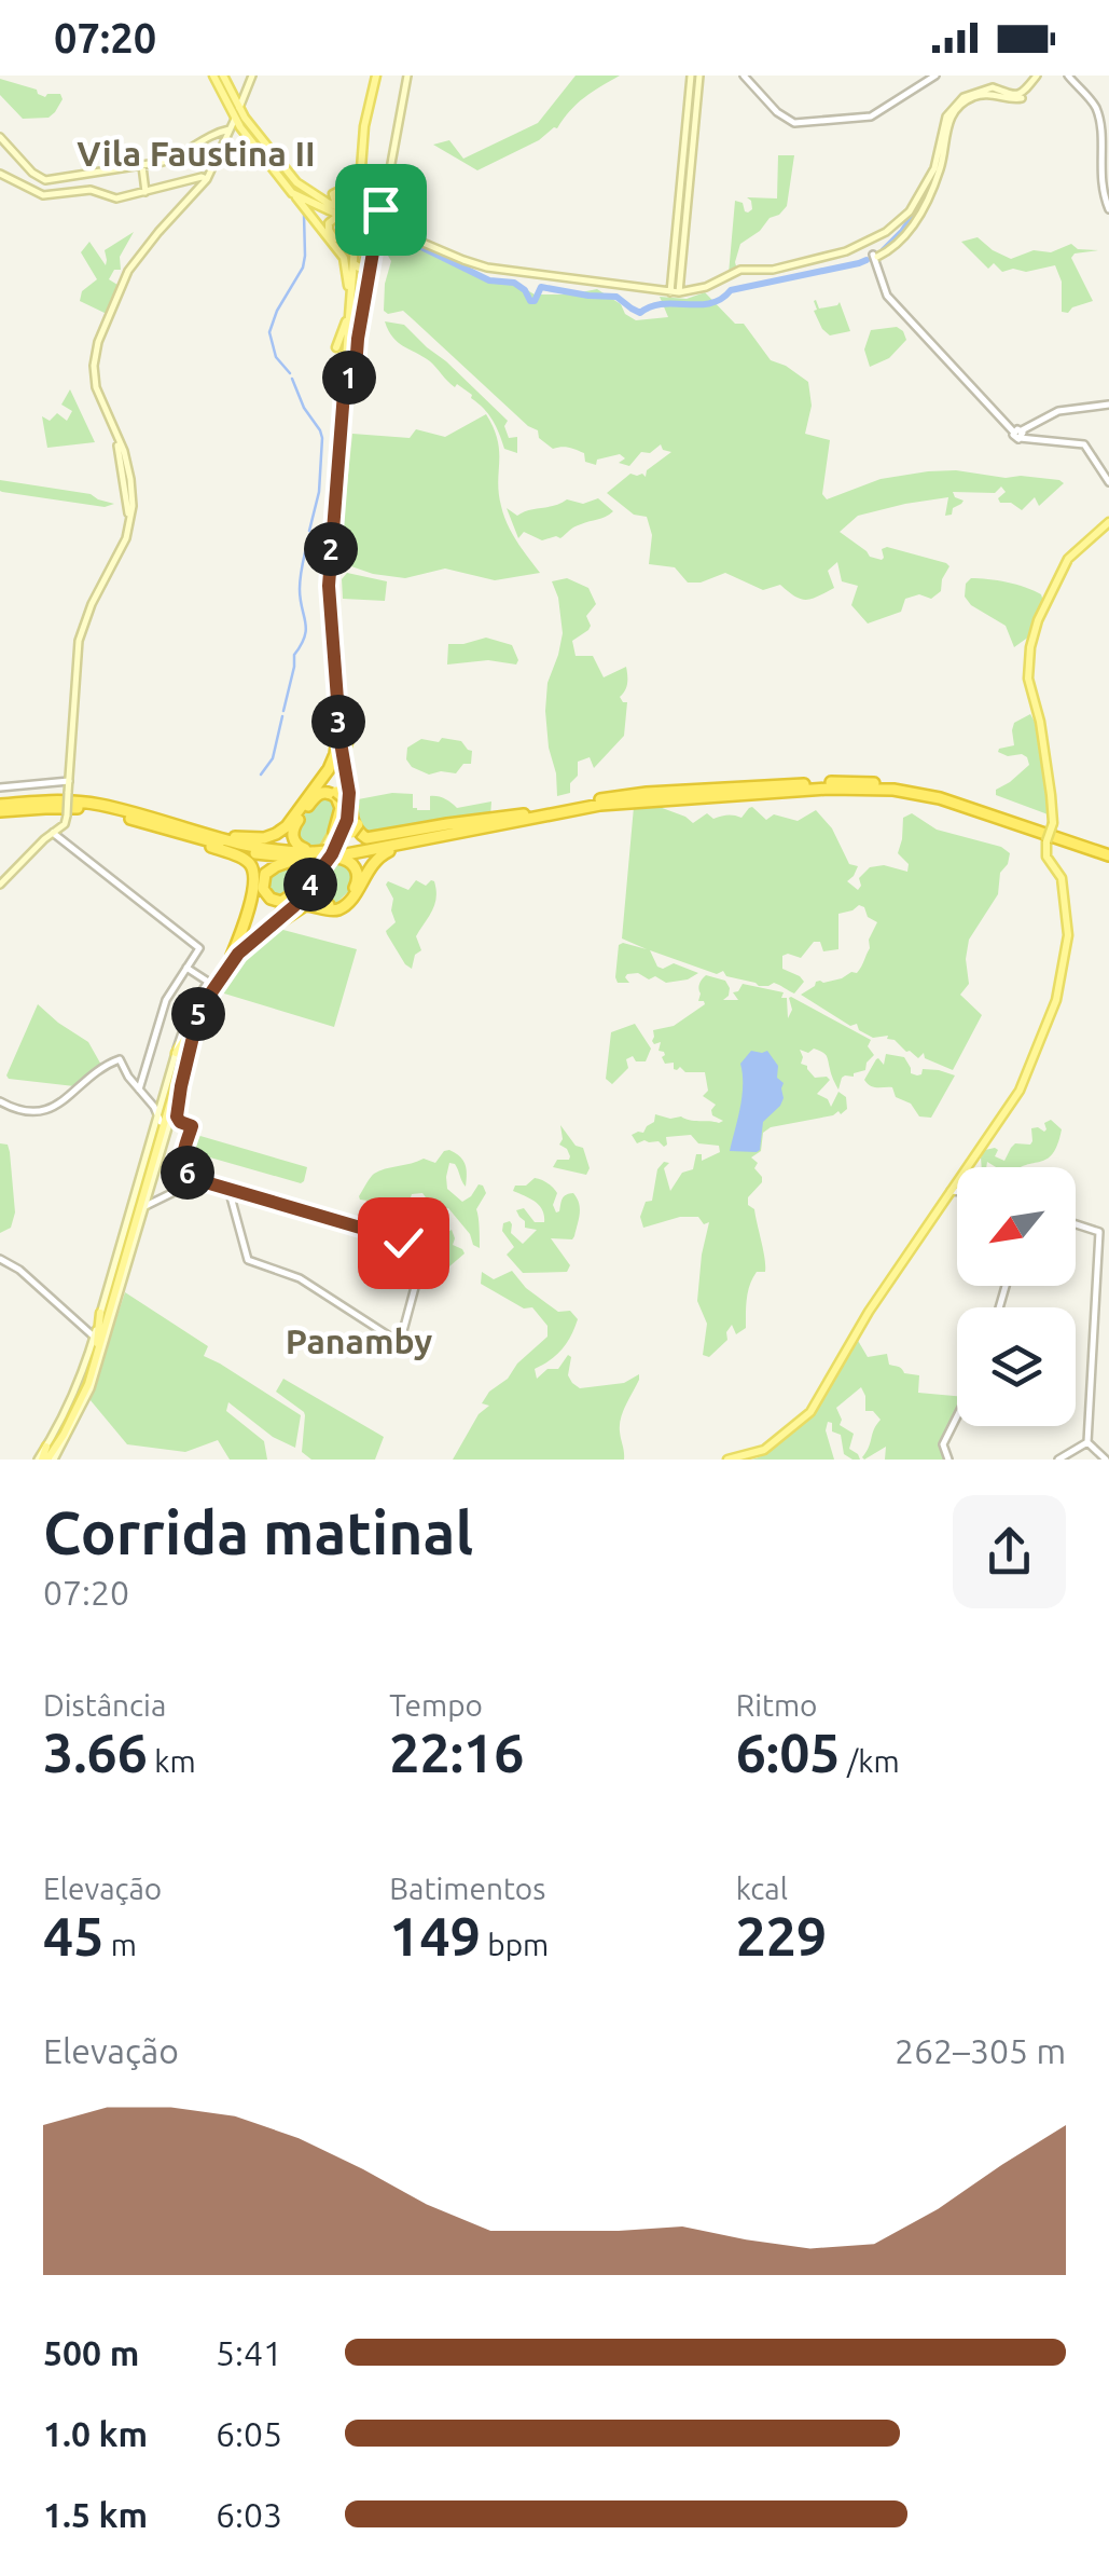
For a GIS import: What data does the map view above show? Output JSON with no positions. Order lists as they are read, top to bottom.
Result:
{
  "districts": ["Vila Faustina II", "Panamby"],
  "north": "bottom left",
  "page": {
    "status": "07:20",
    "pins": [
      "1",
      "2",
      "3",
      "4",
      "5",
      "6"
    ],
    "heading": ["Corrida matinal", "07:20"],
    "stats": [
      ["Distância", "3.66 km"],
      ["Tempo", "22:16"],
      ["Ritmo", "6:05 /km"],
      ["Elevação", "45 m"],
      ["Batimentos", "149 bpm"],
      ["kcal", "229"]
    ],
    "chart": ["Elevação", "262–305 m"],
    "list": [
      {
        "name": "500 m",
        "note": "5:41"
      },
      {
        "name": "1.0 km",
        "note": "6:05"
      },
      {
        "name": "1.5 km",
        "note": "6:03"
      }
    ]
  }
}
